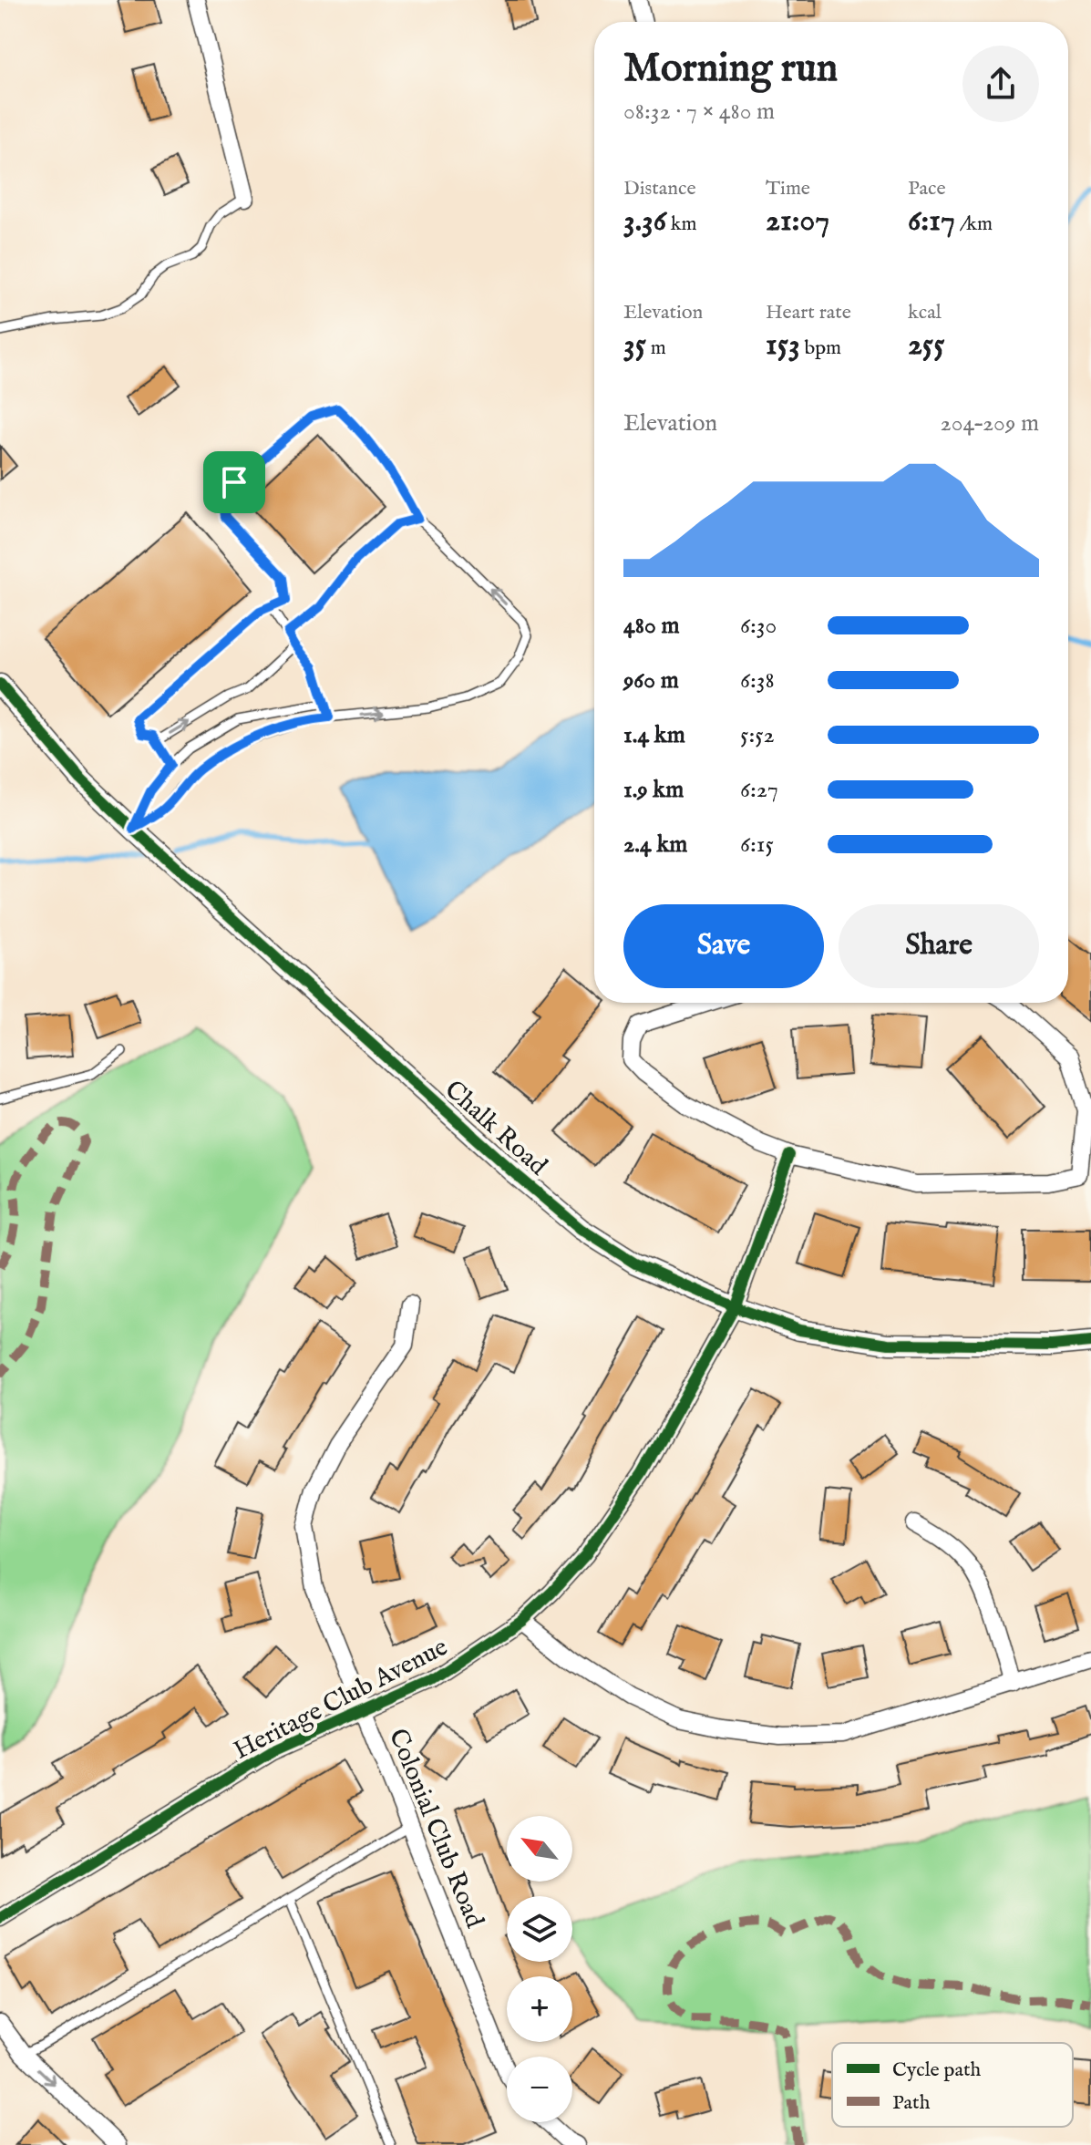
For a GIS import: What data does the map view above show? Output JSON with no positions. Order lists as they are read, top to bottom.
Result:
{
  "streets": {
    "street": ["Chalk Road", "Heritage Club Avenue", "Colonial Club Road"]
  },
  "crossings": [
    ["Chalk Road", "Heritage Club Avenue"],
    ["Heritage Club Avenue", "Colonial Club Road"]
  ],
  "legend": ["Cycle path", "Path"],
  "north": "top left",
  "page": {
    "heading": ["Morning run", "08:32 · 7 × 480 m"],
    "stats": [
      ["Distance", "3.36 km"],
      ["Time", "21:07"],
      ["Pace", "6:17 /km"],
      ["Elevation", "35 m"],
      ["Heart rate", "153 bpm"],
      ["kcal", "255"]
    ],
    "chart": ["Elevation", "204–209 m"],
    "list": [
      {
        "name": "480 m",
        "note": "6:30"
      },
      {
        "name": "960 m",
        "note": "6:38"
      },
      {
        "name": "1.4 km",
        "note": "5:52"
      },
      {
        "name": "1.9 km",
        "note": "6:27"
      },
      {
        "name": "2.4 km",
        "note": "6:15"
      }
    ],
    "buttons": ["Save", "Share"],
    "map_buttons": ["+", "−"]
  }
}
